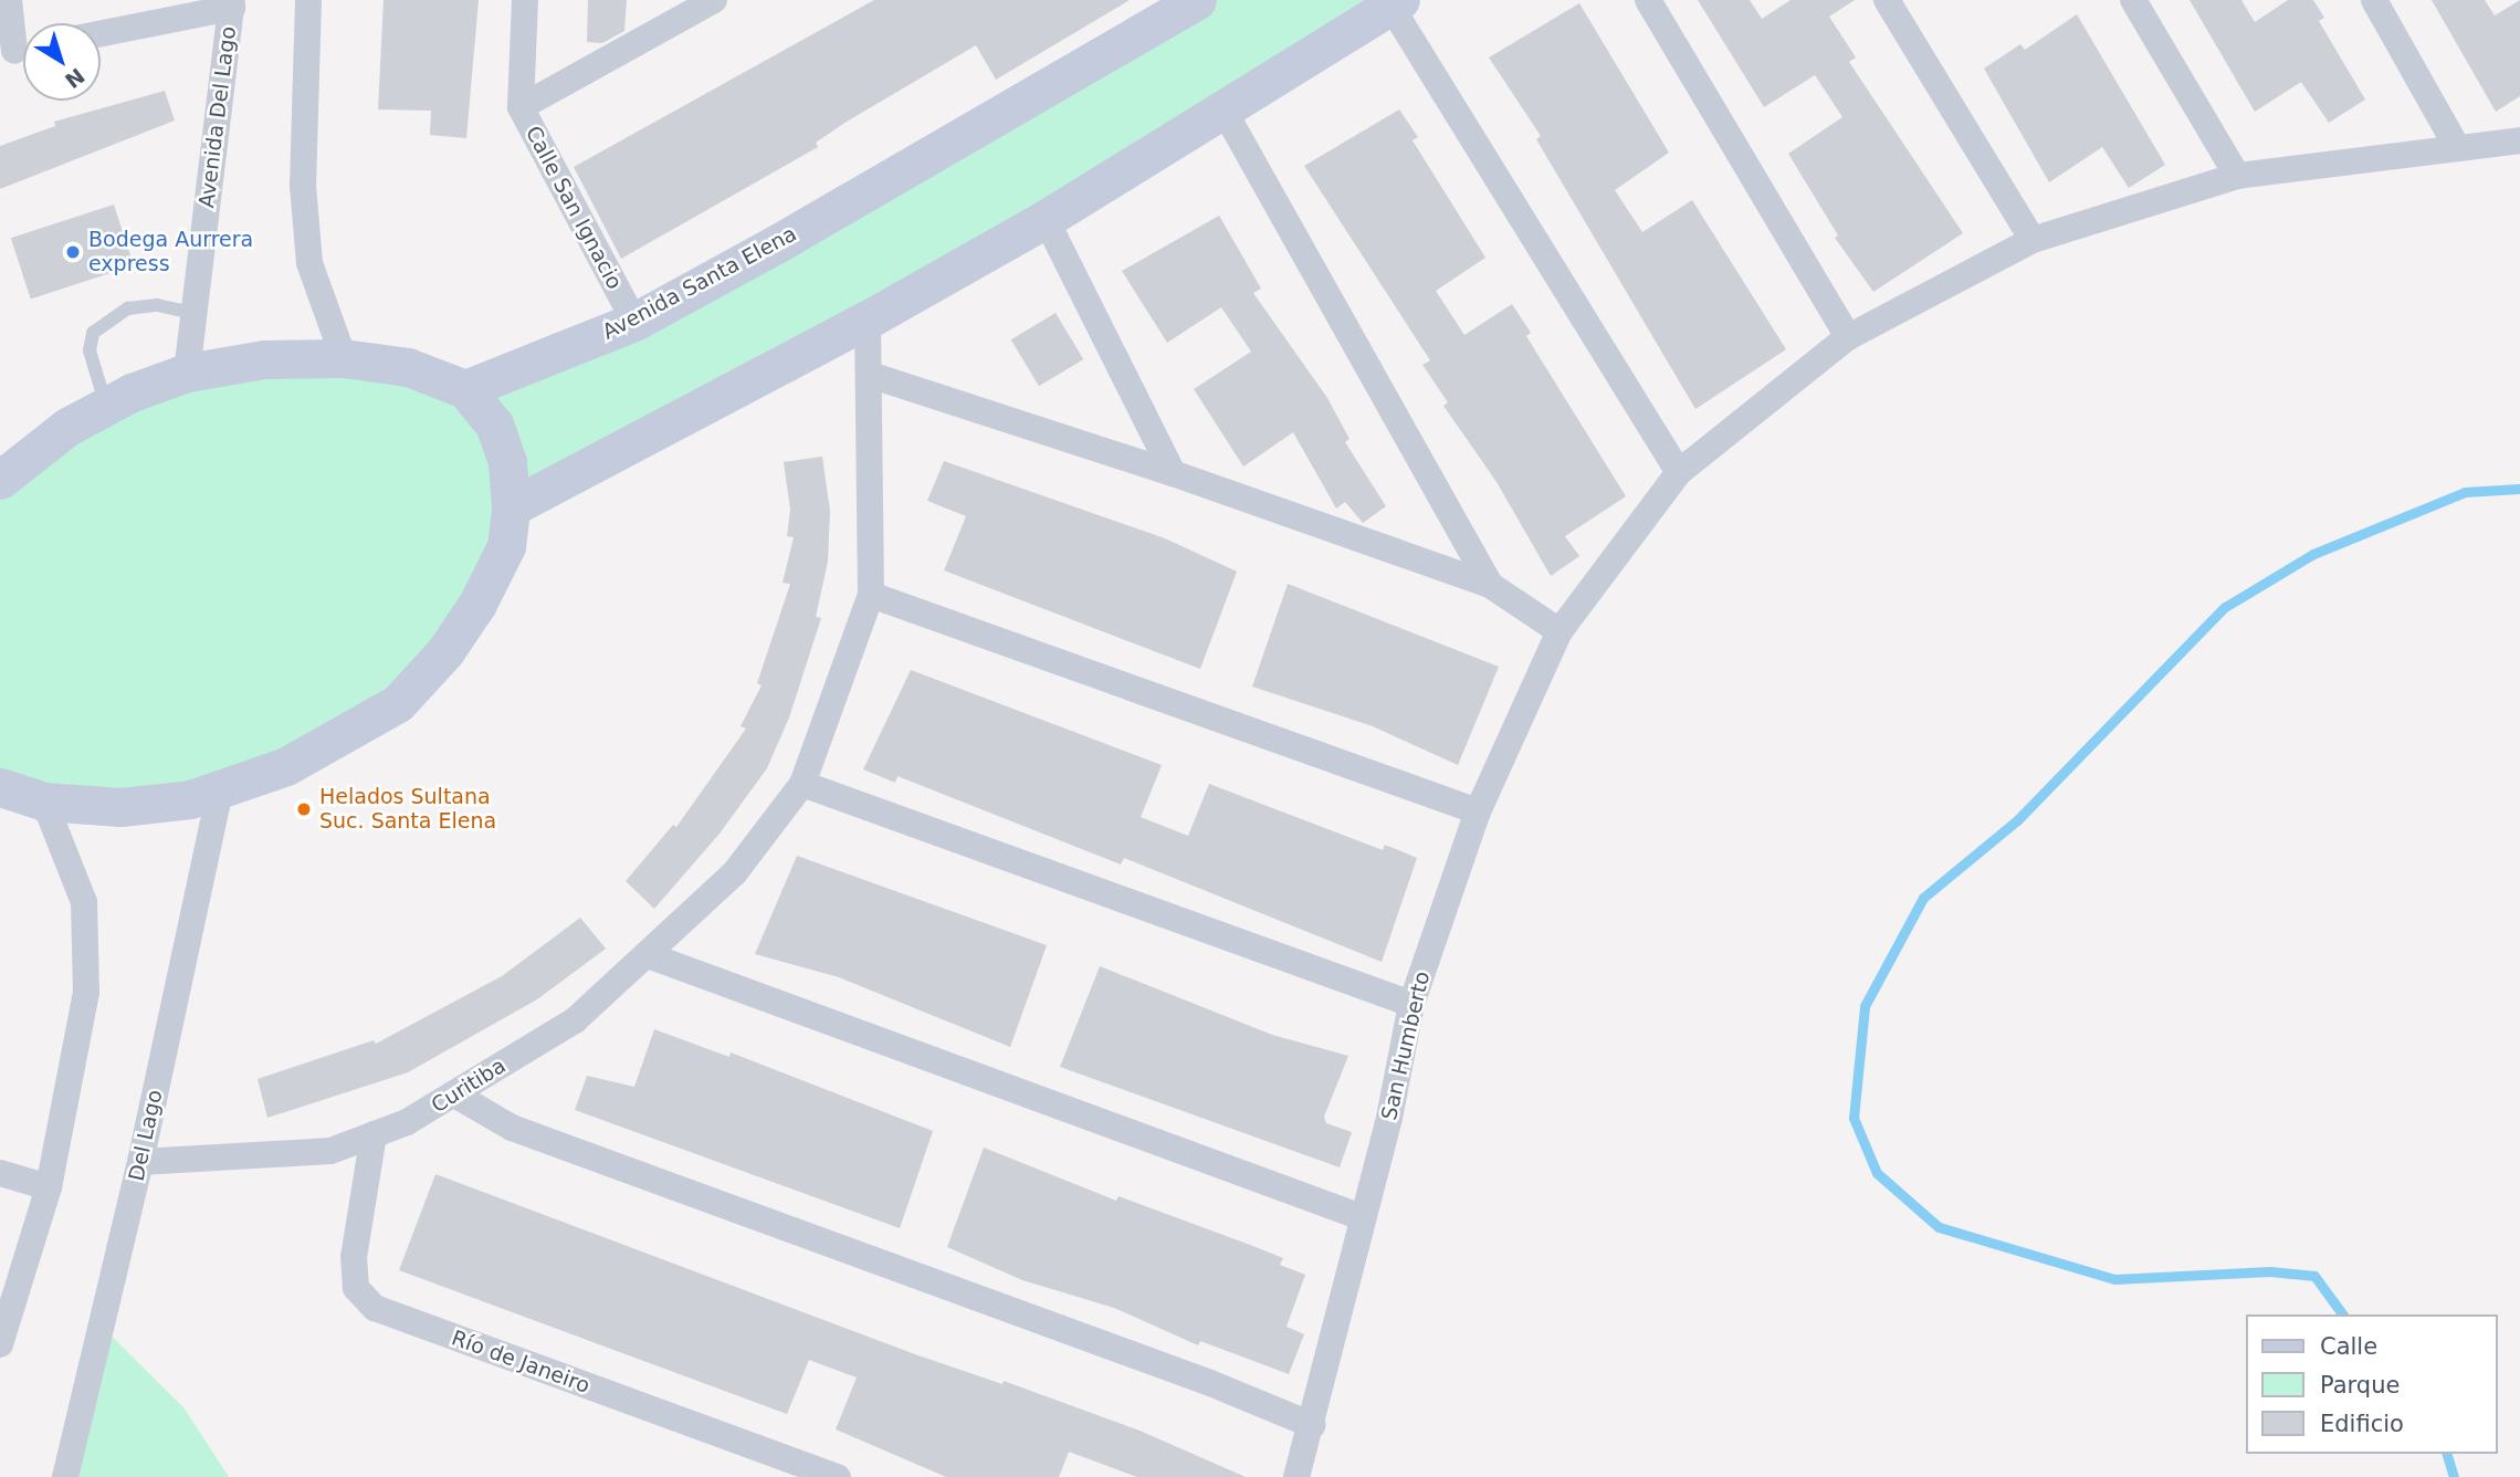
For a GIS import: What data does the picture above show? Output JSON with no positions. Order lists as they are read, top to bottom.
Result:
{
  "streets": {
    "street": [
      "Avenida Del Lago",
      "Calle San Ignacio",
      "Avenida Santa Elena",
      "San Humberto",
      "Curitiba",
      "Del Lago",
      "Río de Janeiro"
    ]
  },
  "crossings": [
    ["Calle San Ignacio", "Avenida Santa Elena"],
    ["Curitiba", "Del Lago"],
    ["Curitiba", "Río de Janeiro"]
  ],
  "places": ["Bodega Aurrera express", "Helados Sultana Suc. Santa Elena"],
  "legend": ["Calle", "Parque", "Edificio"],
  "north": "bottom right"
}
